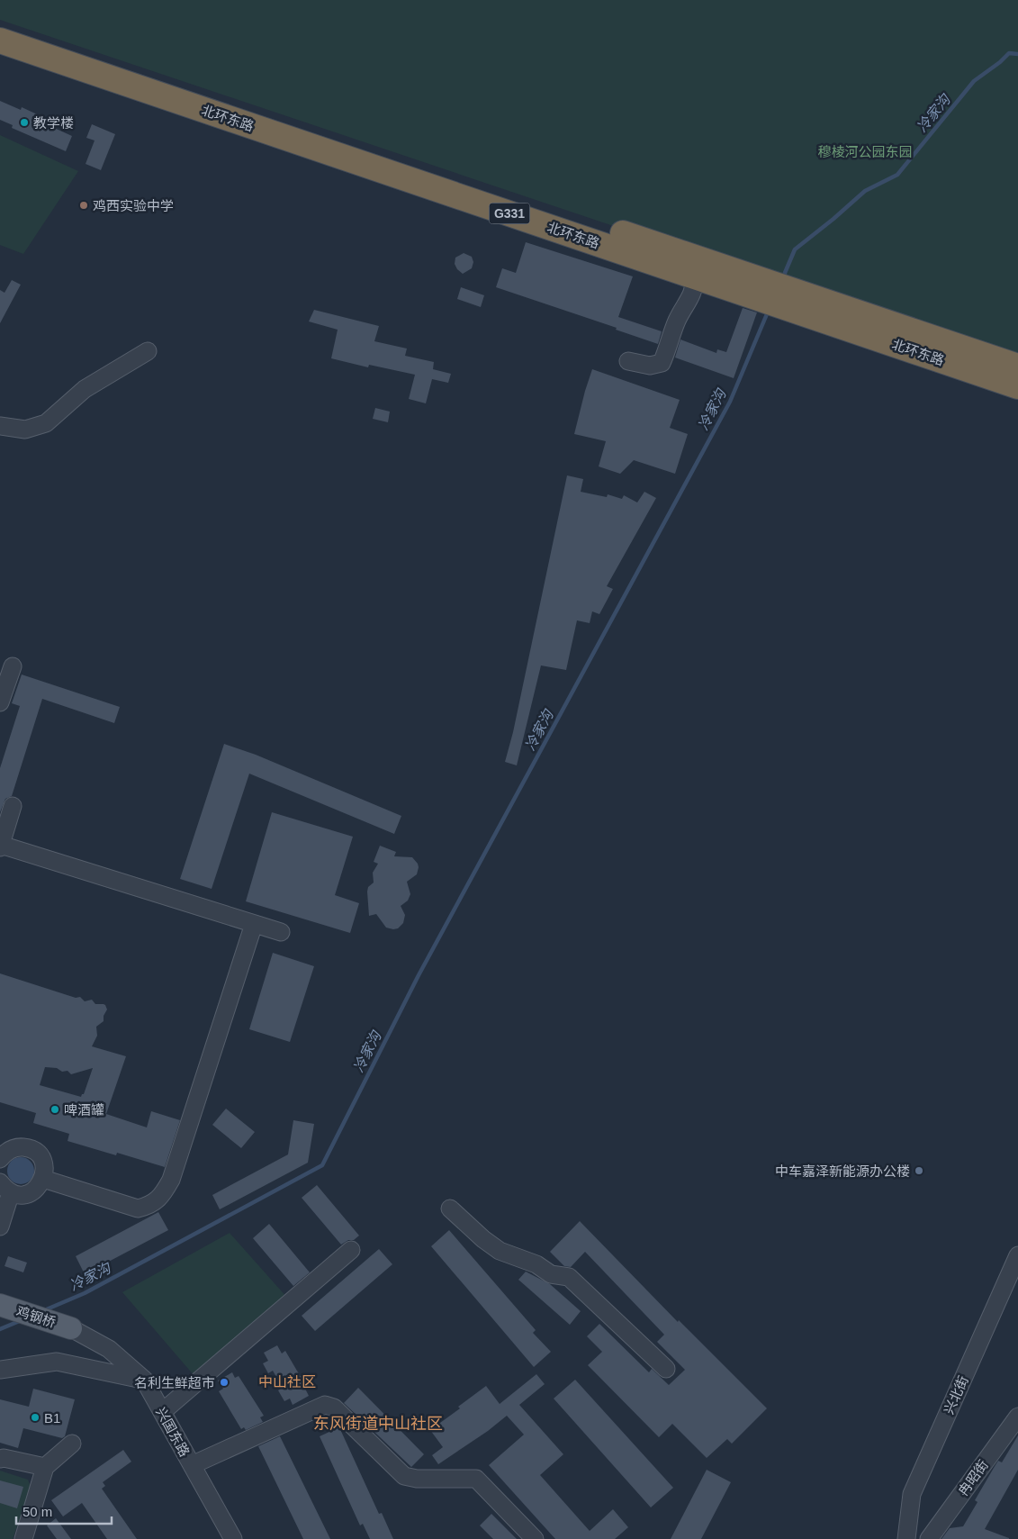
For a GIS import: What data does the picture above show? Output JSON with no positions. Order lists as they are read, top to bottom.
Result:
{
  "streets": {
    "highway": ["北环东路", "G331"],
    "main road": ["鸡钢桥"],
    "street": ["兴北街", "兴国东路", "冉昭街"]
  },
  "crossings": [
    ["鸡钢桥", "兴国东路"]
  ],
  "districts": ["中山社区", "东风街道中山社区"],
  "water": ["冷家沟"],
  "parks": ["穆棱河公园东园"],
  "places": [
    "教学楼",
    "鸡西实验中学",
    "啤酒罐",
    "中车嘉泽新能源办公楼",
    "名利生鲜超市",
    "B1"
  ],
  "scale_bar": "50 m"
}
